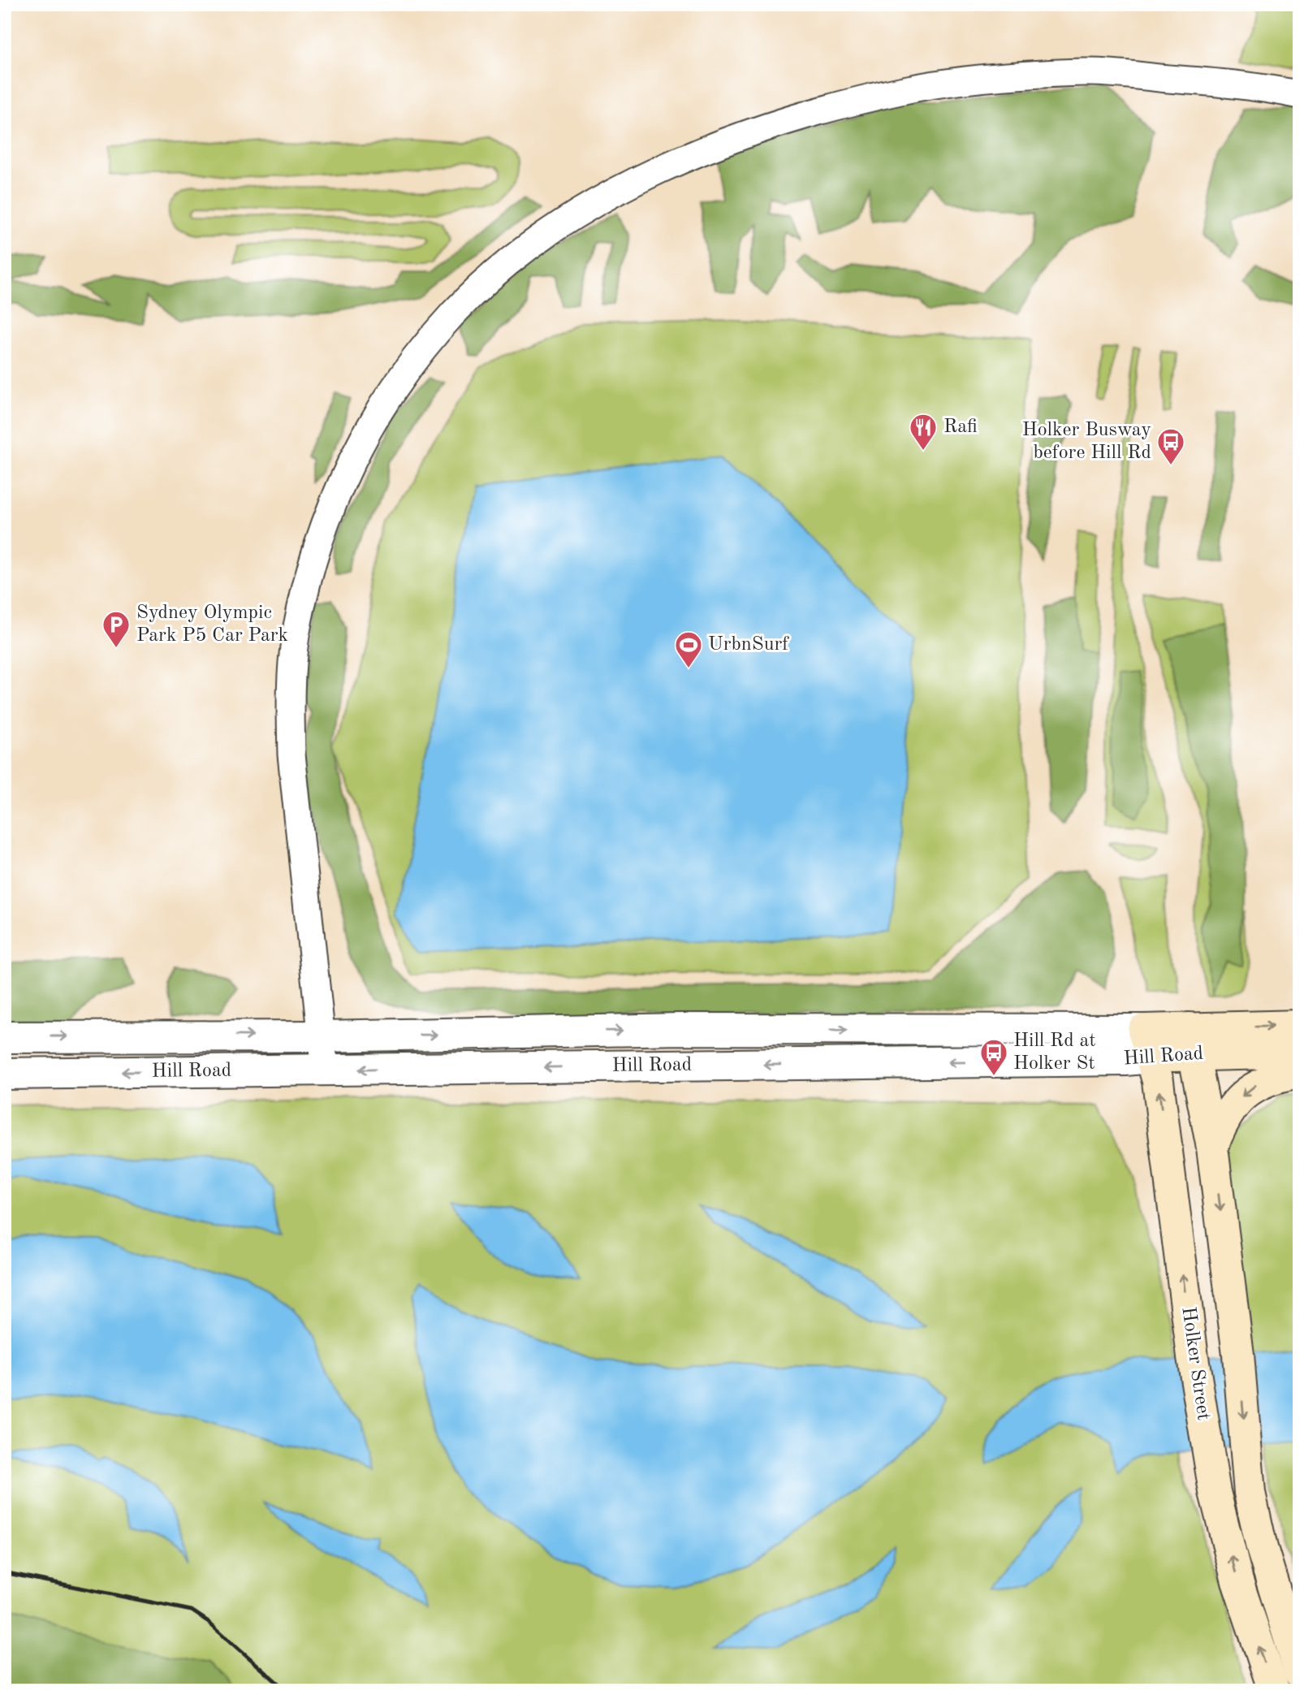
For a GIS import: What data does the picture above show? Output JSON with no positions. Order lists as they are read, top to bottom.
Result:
{
  "streets": {
    "main road": ["Hill Road", "Holker Street"]
  },
  "crossings": [
    ["Hill Road", "Holker Street"]
  ],
  "places": {
    "restaurant": ["Rafi"],
    "bus stop": ["Holker Busway before Hill Rd", "Hill Rd at Holker St"],
    "parking": ["Sydney Olympic Park P5 Car Park"],
    "sports": ["UrbnSurf"]
  }
}
